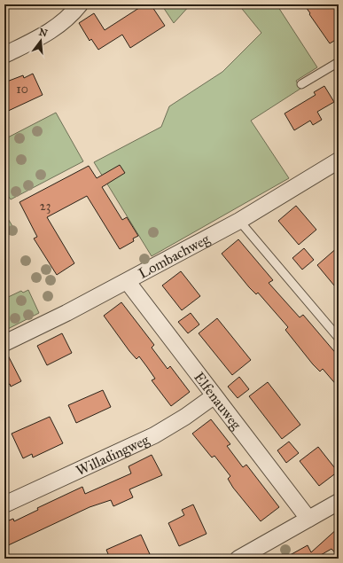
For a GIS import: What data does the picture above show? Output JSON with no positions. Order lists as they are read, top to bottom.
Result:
{
  "streets": {
    "street": ["Lombachweg", "Elfenauweg", "Willadingweg"]
  },
  "crossings": [
    ["Lombachweg", "Elfenauweg"],
    ["Elfenauweg", "Willadingweg"]
  ],
  "house_numbers": ["10", "23"],
  "north": "top"
}
